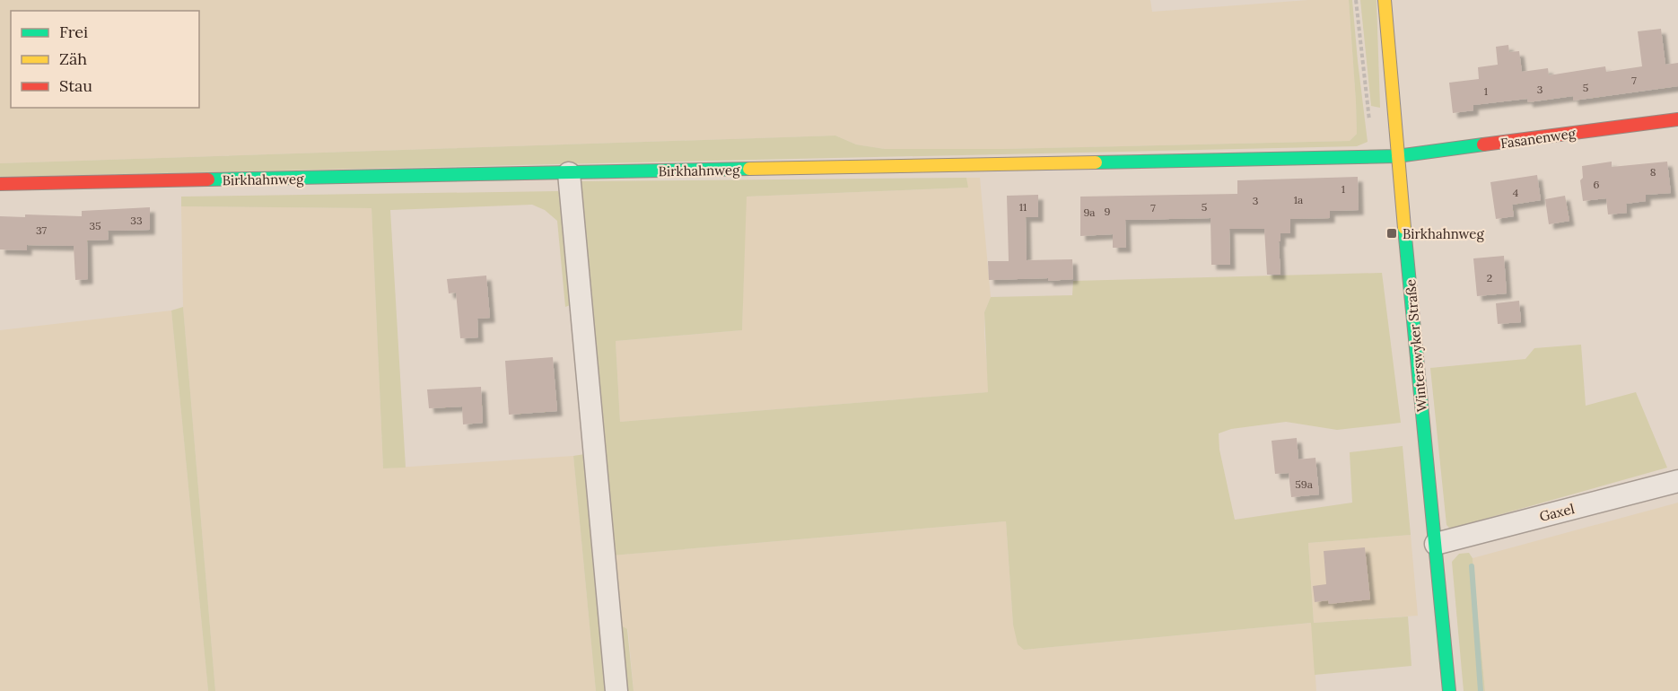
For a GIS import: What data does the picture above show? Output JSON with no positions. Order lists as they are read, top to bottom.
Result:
{
  "streets": {
    "street": [
      "Fasanenweg",
      "Birkhahnweg",
      "Winterswyker Straße",
      "Gaxel"
    ]
  },
  "crossings": [
    ["Fasanenweg", "Birkhahnweg"],
    ["Fasanenweg", "Winterswyker Straße"],
    ["Birkhahnweg", "Winterswyker Straße"],
    ["Winterswyker Straße", "Gaxel"]
  ],
  "places": {
    "transit": ["Birkhahnweg"]
  },
  "house_numbers": [
    "7",
    "5",
    "3",
    "1",
    "8",
    "6",
    "1",
    "4",
    "1a",
    "3",
    "11",
    "5",
    "7",
    "9",
    "9a",
    "33",
    "35",
    "37",
    "2",
    "59a"
  ],
  "legend": ["Frei", "Zäh", "Stau"]
}
